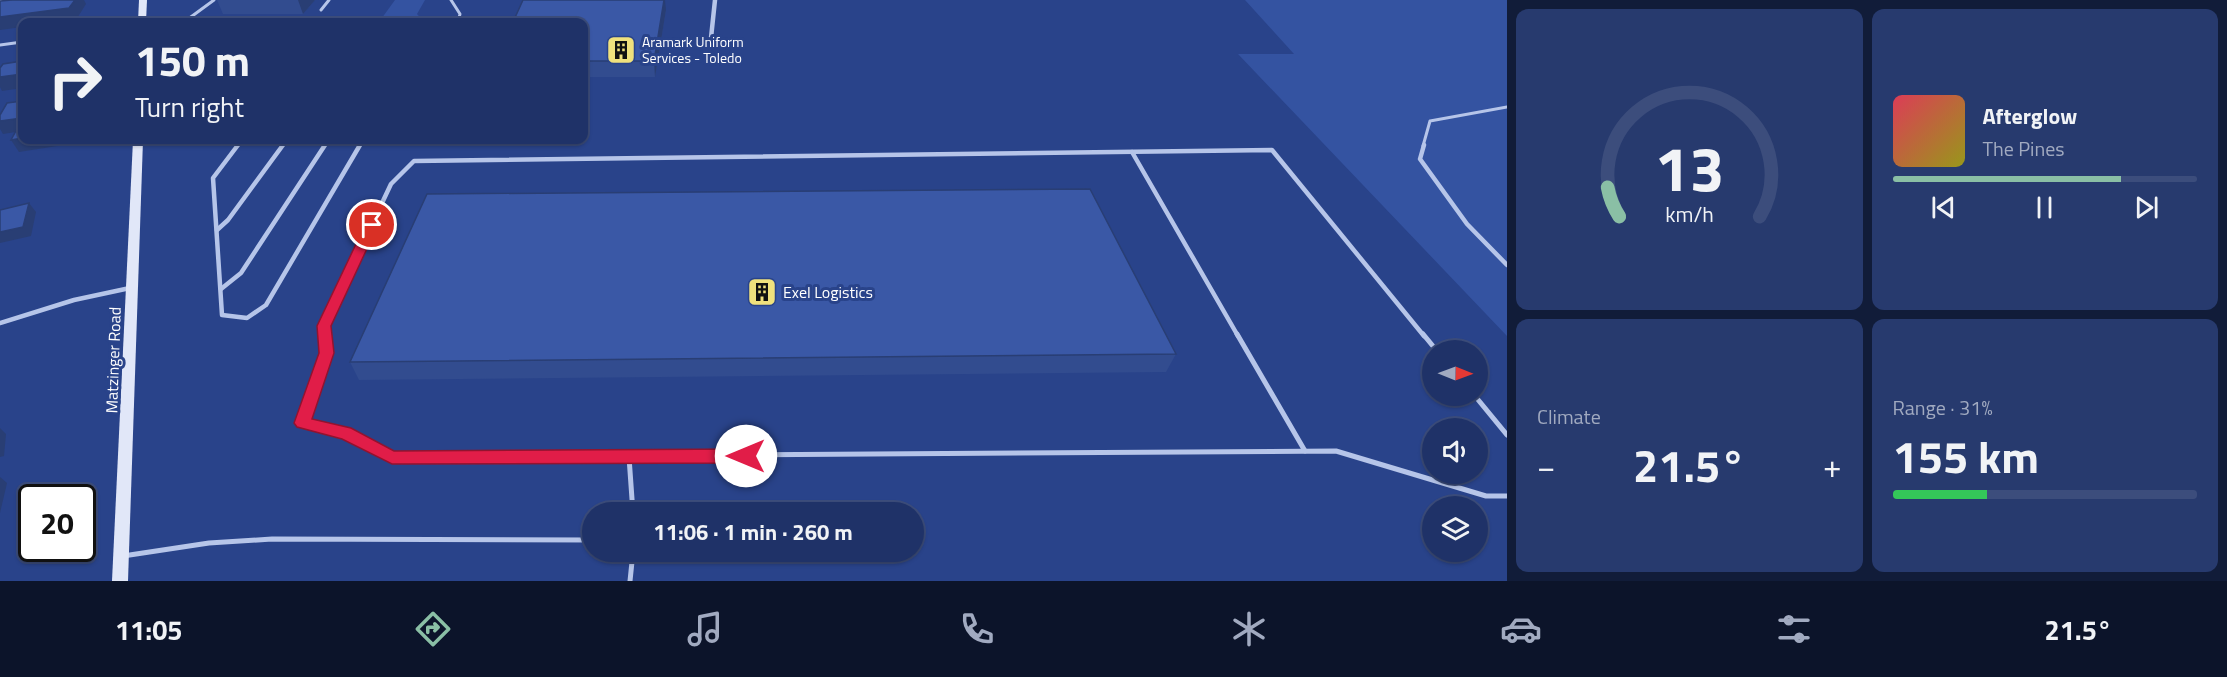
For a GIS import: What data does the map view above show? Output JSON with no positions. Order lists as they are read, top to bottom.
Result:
{
  "streets": {
    "street": ["Matzinger Road"]
  },
  "places": {
    "building": ["Aramark Uniform Services - Toledo", "Exel Logistics"]
  },
  "north": "right",
  "page": {
    "turn": ["150 m", "Turn right"],
    "song": ["Afterglow", "The Pines"],
    "tile": [
      "Climate",
      ["Range · 31%", "155 km"]
    ],
    "heat": ["−", "21.5°", "+"],
    "limit": "20",
    "trip": "11:06 · 1 min · 260 m",
    "tabs": ["11:05", "21.5°"],
    "gauge": ["13", "km/h"]
  }
}
